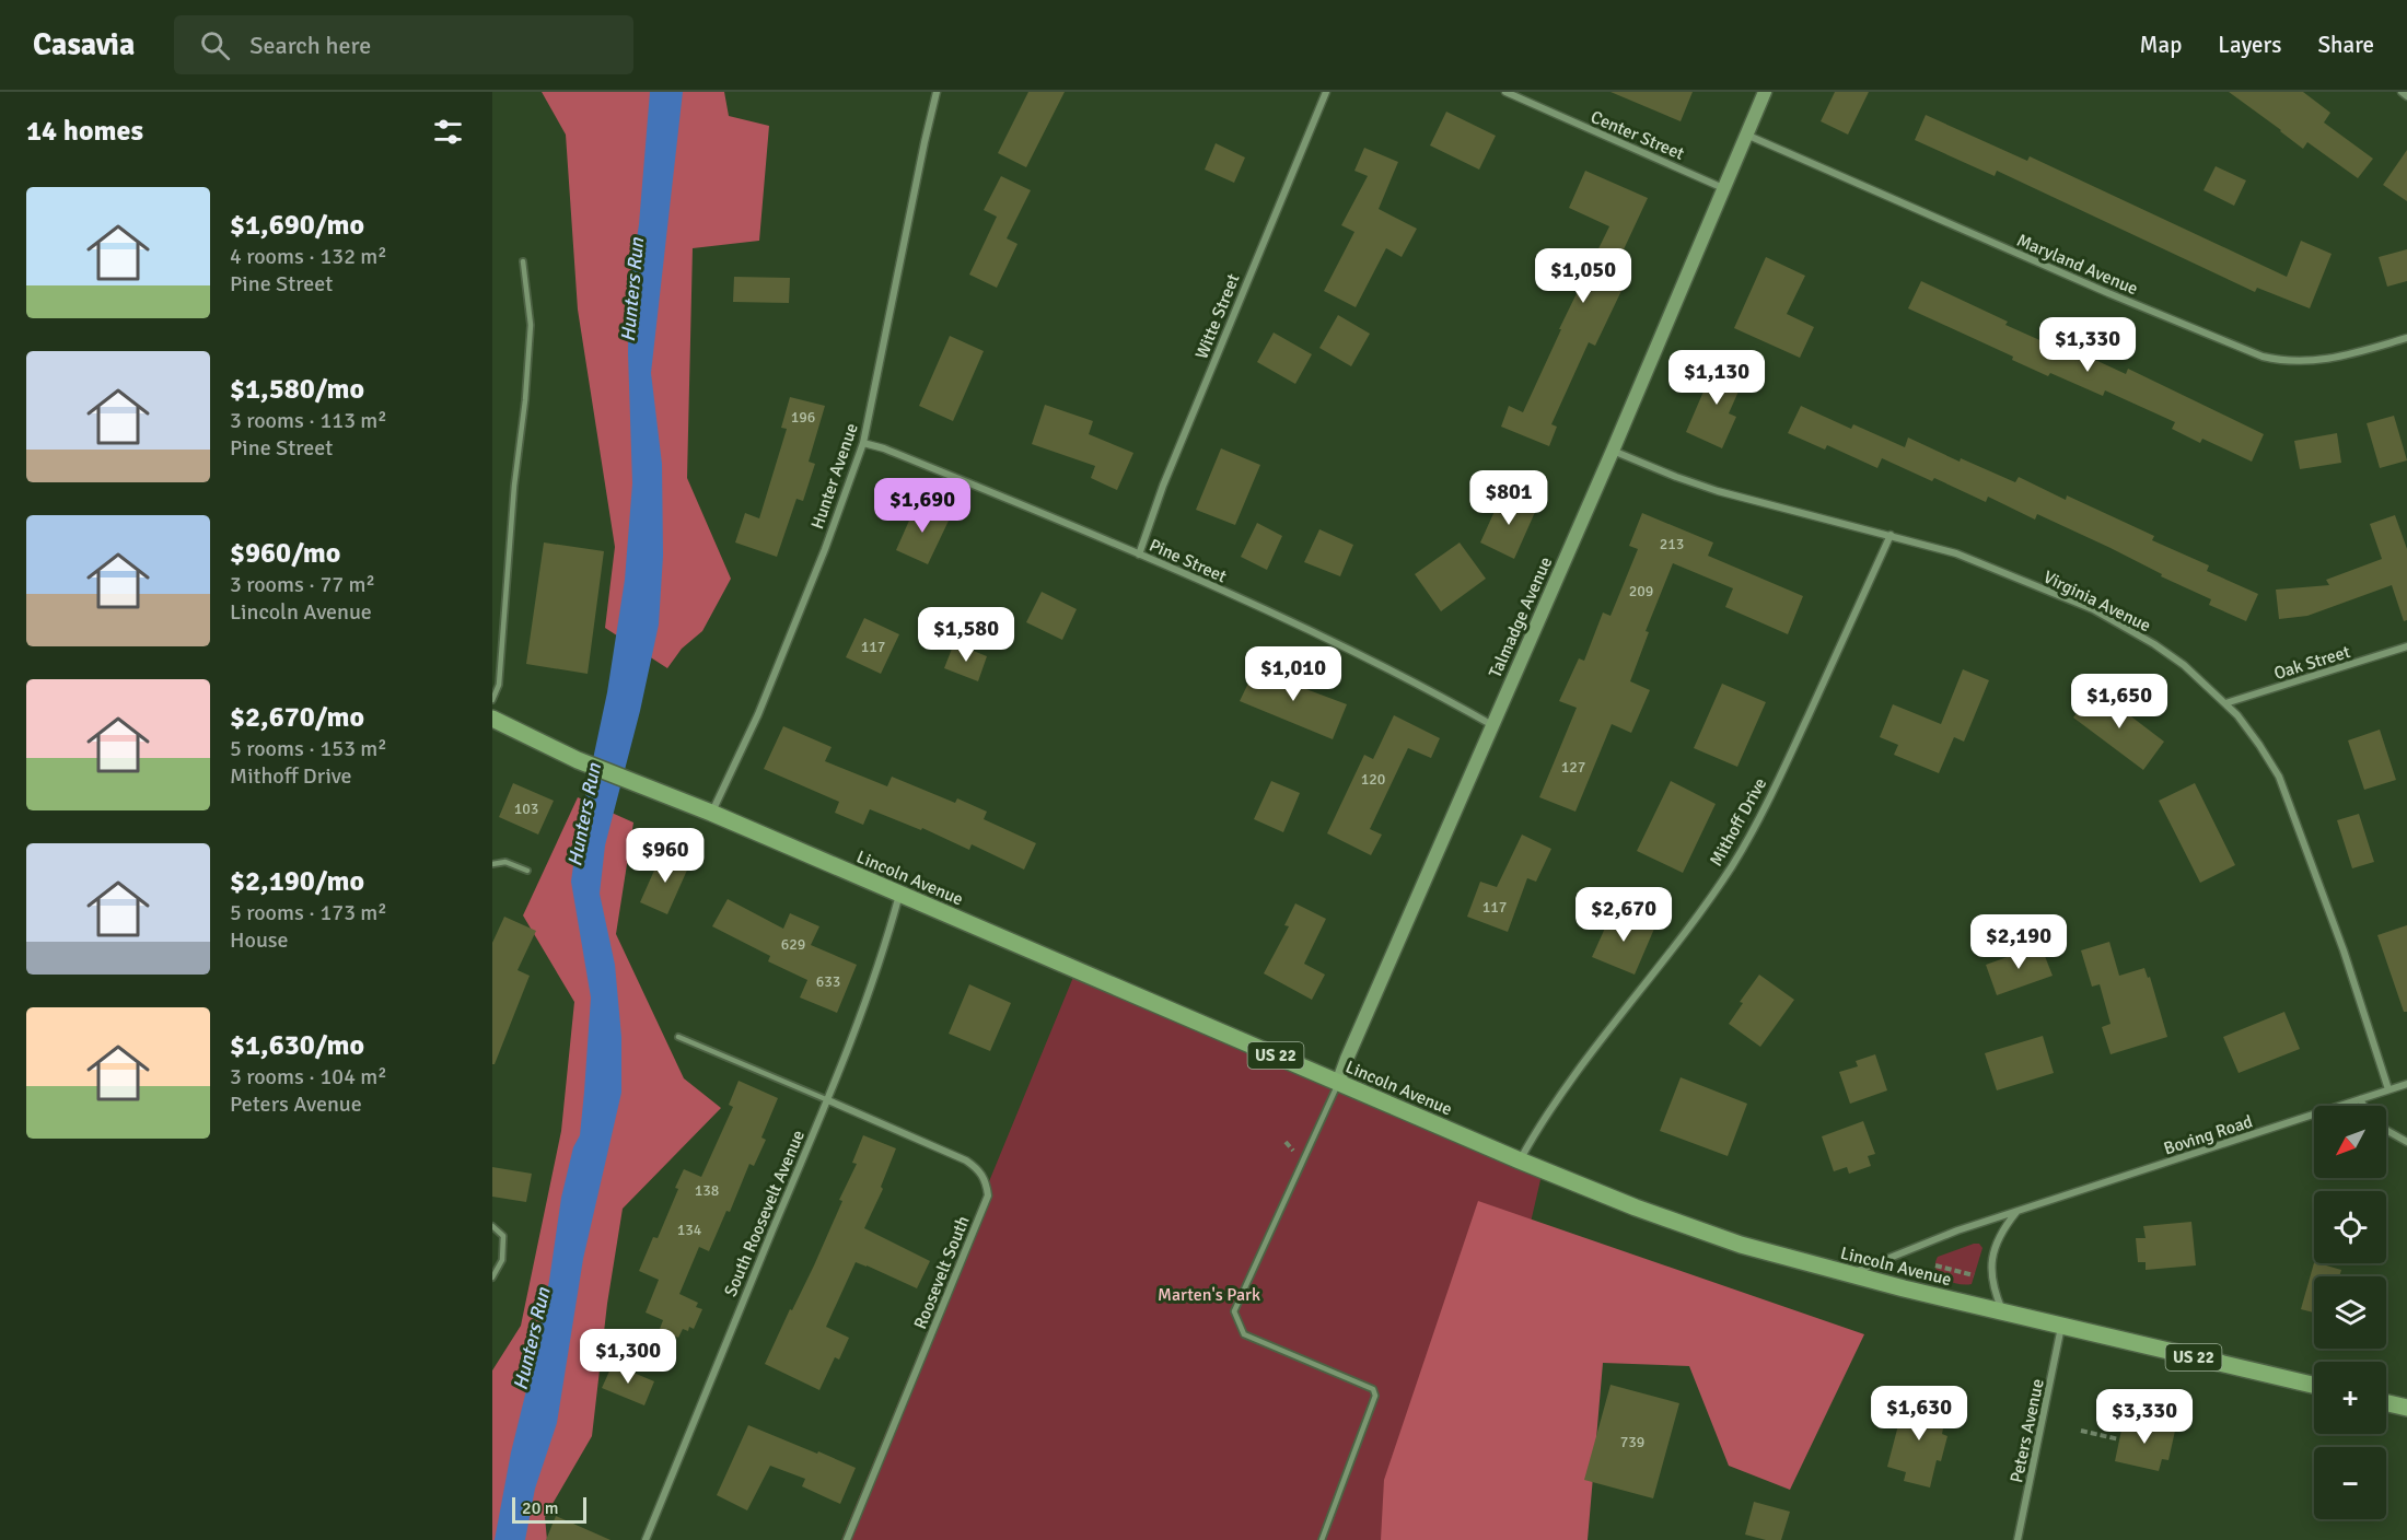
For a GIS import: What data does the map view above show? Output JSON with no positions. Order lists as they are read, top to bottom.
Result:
{
  "streets": {
    "main road": ["Lincoln Avenue", "US 22"],
    "street": [
      "Center Street",
      "Maryland Avenue",
      "Witte Street",
      "Hunter Avenue",
      "Pine Street",
      "Virginia Avenue",
      "Talmadge Avenue",
      "Oak Street",
      "Mithoff Drive",
      "Boving Road",
      "South Roosevelt Avenue",
      "Roosevelt South",
      "Peters Avenue"
    ]
  },
  "crossings": [
    ["Center Street", "Talmadge Avenue"],
    ["Maryland Avenue", "Talmadge Avenue"],
    ["Witte Street", "Pine Street"],
    ["Hunter Avenue", "Pine Street"],
    ["Hunter Avenue", "Lincoln Avenue"],
    ["Pine Street", "Talmadge Avenue"],
    ["Virginia Avenue", "Talmadge Avenue"],
    ["Virginia Avenue", "Oak Street"],
    ["Virginia Avenue", "Mithoff Drive"],
    ["Virginia Avenue", "Boving Road"],
    ["Talmadge Avenue", "Lincoln Avenue"],
    ["Mithoff Drive", "Lincoln Avenue"],
    ["Lincoln Avenue", "Boving Road"],
    ["Lincoln Avenue", "South Roosevelt Avenue"],
    ["Lincoln Avenue", "Peters Avenue"],
    ["South Roosevelt Avenue", "Roosevelt South"]
  ],
  "water": ["Hunters Run"],
  "parks": ["Marten's Park"],
  "house_numbers": [
    "196",
    "213",
    "209",
    "117",
    "127",
    "120",
    "103",
    "117",
    "629",
    "633",
    "138",
    "134",
    "739"
  ],
  "scale_bar": "20 m",
  "north": "bottom left",
  "page": {
    "header": "Casavia",
    "search": "Search here",
    "nav": ["Map", "Layers", "Share"],
    "heading": "14 homes",
    "list": [
      {
        "name": "$1,690/mo",
        "note": "4 rooms · 132 m² · Pine Street"
      },
      {
        "name": "$1,580/mo",
        "note": "3 rooms · 113 m² · Pine Street"
      },
      {
        "name": "$960/mo",
        "note": "3 rooms · 77 m² · Lincoln Avenue"
      },
      {
        "name": "$2,670/mo",
        "note": "5 rooms · 153 m² · Mithoff Drive"
      },
      {
        "name": "$2,190/mo",
        "note": "5 rooms · 173 m² · House"
      },
      {
        "name": "$1,630/mo",
        "note": "3 rooms · 104 m² · Peters Avenue"
      }
    ],
    "price": [
      "$1,050",
      "$1,330",
      "$1,130",
      "$801",
      "$1,690",
      "$1,580",
      "$1,010",
      "$1,650",
      "$960",
      "$2,670",
      "$2,190",
      "$1,300",
      "$1,630",
      "$3,330"
    ],
    "map_buttons": ["+", "−"],
    "scale": "20 m"
  }
}
